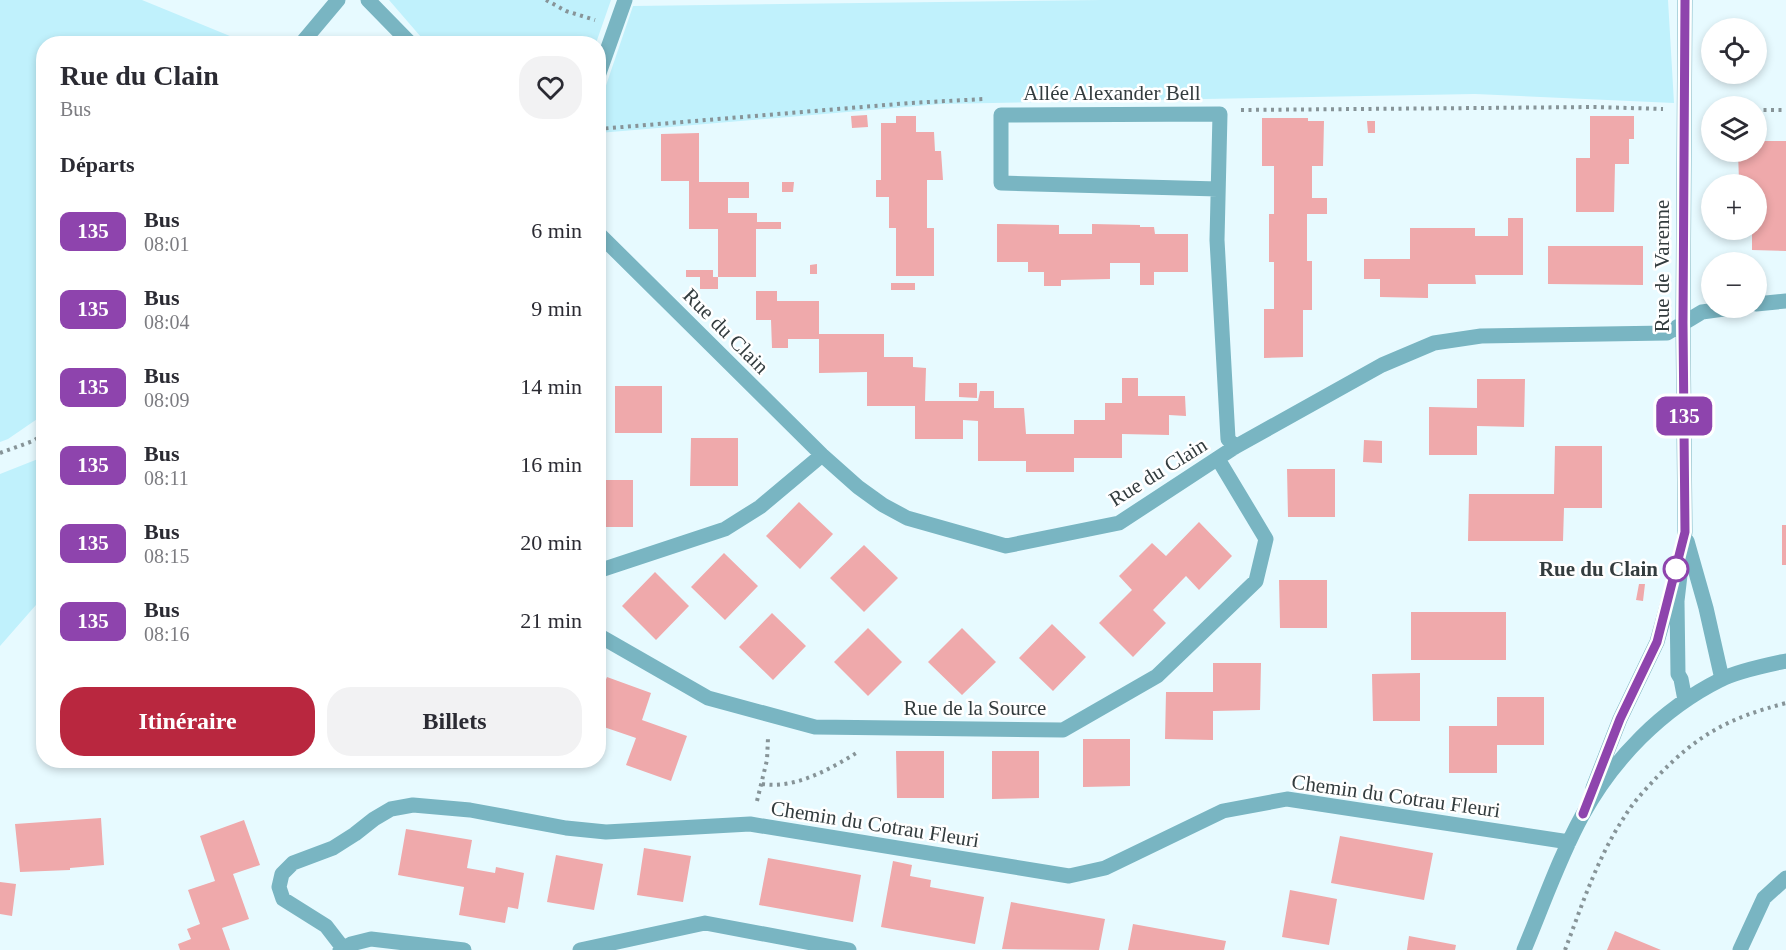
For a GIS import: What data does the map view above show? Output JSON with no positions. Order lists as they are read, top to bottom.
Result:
{
  "streets": {
    "street": [
      "Allée Alexander Bell",
      "Rue de Varenne",
      "Rue du Clain",
      "Rue de la Source",
      "Chemin du Cotrau Fleuri"
    ]
  },
  "crossings": [
    ["Allée Alexander Bell", "Rue du Clain"],
    ["Rue de Varenne", "Rue du Clain"],
    ["Rue du Clain", "Rue de la Source"]
  ],
  "places": ["Rue du Clain"],
  "lines": ["bus line 135"],
  "page": {
    "on_map": "135",
    "map_buttons": ["+", "−"],
    "heading": [
      ["Rue du Clain", "Bus"],
      "Départs"
    ],
    "list": [
      {
        "mark": "135",
        "name": "Bus",
        "note": "08:01",
        "value": "6 min"
      },
      {
        "mark": "135",
        "name": "Bus",
        "note": "08:04",
        "value": "9 min"
      },
      {
        "mark": "135",
        "name": "Bus",
        "note": "08:09",
        "value": "14 min"
      },
      {
        "mark": "135",
        "name": "Bus",
        "note": "08:11",
        "value": "16 min"
      },
      {
        "mark": "135",
        "name": "Bus",
        "note": "08:15",
        "value": "20 min"
      },
      {
        "mark": "135",
        "name": "Bus",
        "note": "08:16",
        "value": "21 min"
      }
    ],
    "buttons": ["Itinéraire", "Billets"]
  }
}
